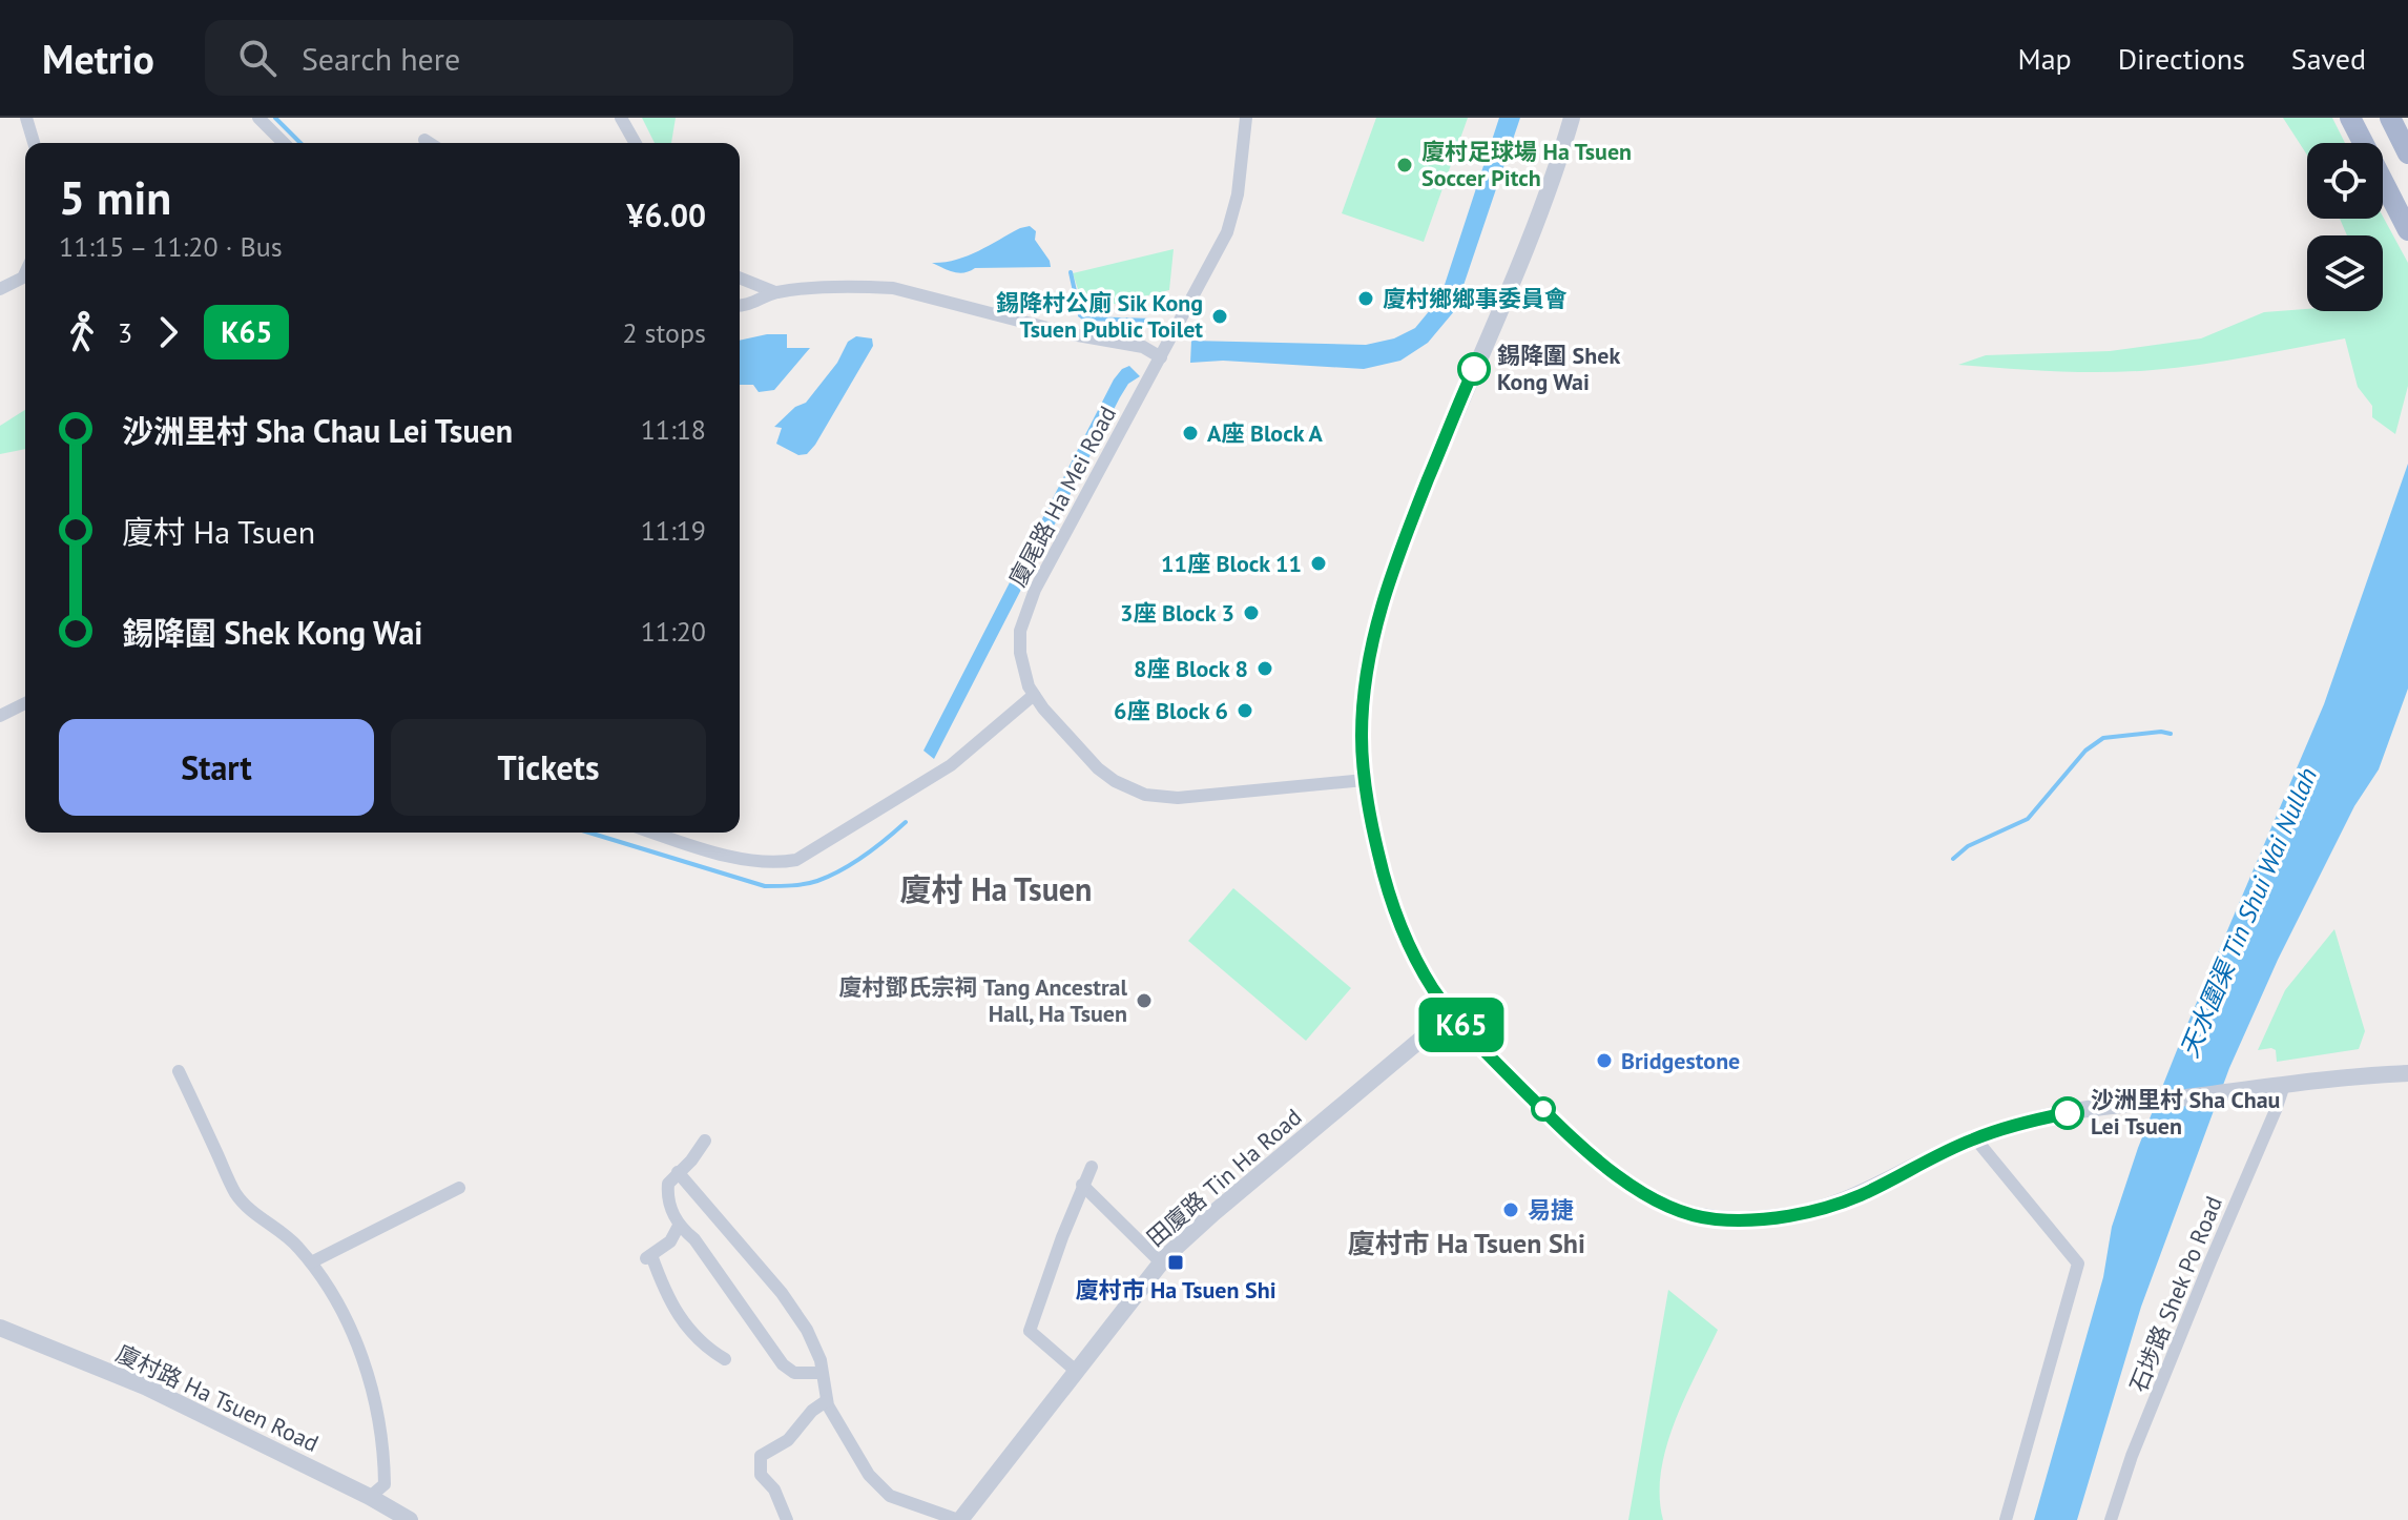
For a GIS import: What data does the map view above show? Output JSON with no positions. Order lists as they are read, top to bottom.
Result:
{
  "streets": {
    "street": [
      "廈尾路 Ha Mei Road",
      "田廈路 Tin Ha Road",
      "石埗路 Shek Po Road",
      "廈村路 Ha Tsuen Road"
    ]
  },
  "districts": ["廈村 Ha Tsuen", "廈村市 Ha Tsuen Shi"],
  "water": ["天水圍渠 Tin Shui Wai Nullah"],
  "places": {
    "other": [
      "廈村足球場 Ha Tsuen Soccer Pitch",
      "廈村鄉鄉事委員會",
      "錫降村公廁 Sik Kong Tsuen Public Toilet",
      "錫降圍 Shek Kong Wai",
      "A座 Block A",
      "11座 Block 11",
      "3座 Block 3",
      "8座 Block 8",
      "6座 Block 6",
      "廈村鄧氏宗祠 Tang Ancestral Hall, Ha Tsuen",
      "Bridgestone",
      "沙洲里村 Sha Chau Lei Tsuen",
      "易捷"
    ],
    "transit": ["廈村市 Ha Tsuen Shi"]
  },
  "lines": ["bus line K65"],
  "page": {
    "header": "Metrio",
    "search": "Search here",
    "nav": ["Map", "Directions", "Saved"],
    "on_map": "K65",
    "heading": ["5 min", "11:15 – 11:20 · Bus", "¥6.00"],
    "legs": ["3", "K65", "2 stops"],
    "list": [
      {
        "name": "沙洲里村 Sha Chau Lei Tsuen",
        "value": "11:18"
      },
      {
        "name": "廈村 Ha Tsuen",
        "value": "11:19"
      },
      {
        "name": "錫降圍 Shek Kong Wai",
        "value": "11:20"
      }
    ],
    "buttons": ["Start", "Tickets"]
  }
}
